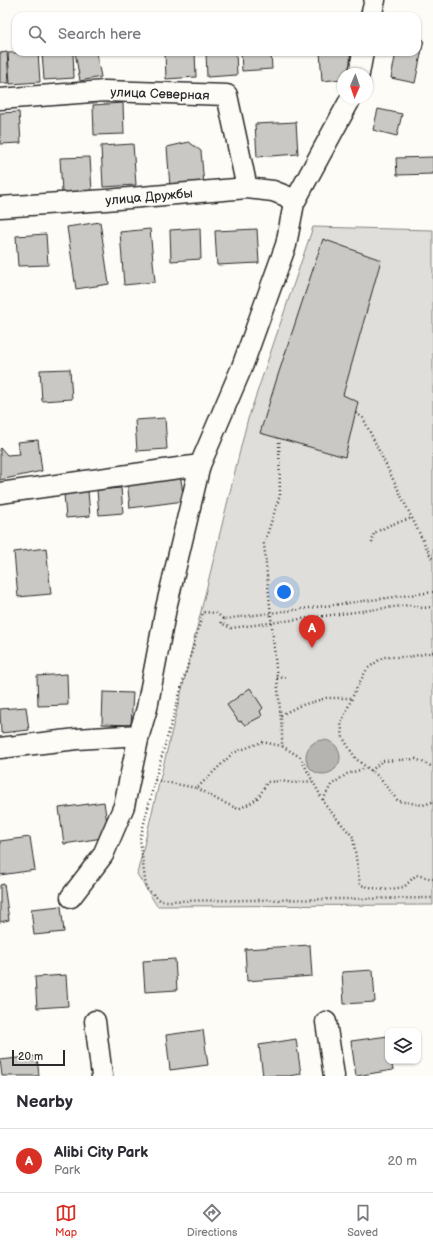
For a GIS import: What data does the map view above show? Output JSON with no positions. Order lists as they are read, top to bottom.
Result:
{
  "streets": {
    "street": ["улица Северная", "улица Дружбы"]
  },
  "crossings": [
    ["улица Северная", "улица Дружбы"]
  ],
  "scale_bar": "20 m",
  "north": "bottom",
  "page": {
    "search": "Search here",
    "pins": "A",
    "scale": "20 m",
    "heading": "Nearby",
    "list": [
      {
        "mark": "A",
        "name": "Alibi City Park",
        "note": "Park",
        "value": "20 m"
      }
    ],
    "nav": ["Map", "Directions", "Saved"]
  }
}
